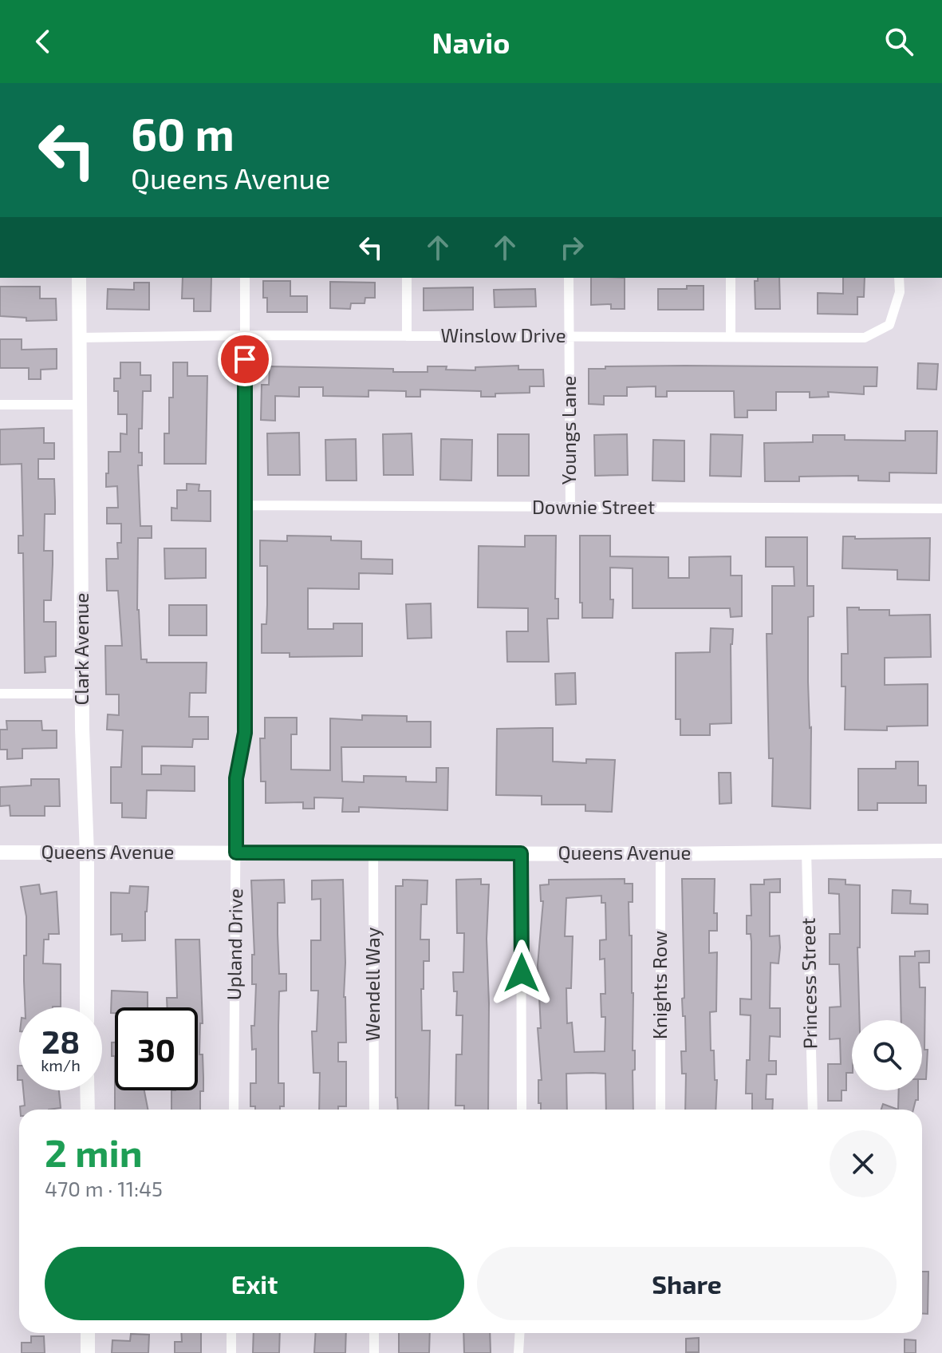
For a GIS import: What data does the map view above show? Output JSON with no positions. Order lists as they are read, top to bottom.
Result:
{
  "streets": {
    "main road": ["Clark Avenue", "Queens Avenue"],
    "street": [
      "Winslow Drive",
      "Youngs Lane",
      "Downie Street",
      "Upland Drive",
      "Princess Street",
      "Wendell Way",
      "Knights Row"
    ]
  },
  "crossings": [
    ["Winslow Drive", "Youngs Lane"],
    ["Winslow Drive", "Clark Avenue"],
    ["Winslow Drive", "Upland Drive"],
    ["Youngs Lane", "Downie Street"],
    ["Downie Street", "Upland Drive"],
    ["Clark Avenue", "Queens Avenue"],
    ["Queens Avenue", "Upland Drive"],
    ["Queens Avenue", "Princess Street"],
    ["Queens Avenue", "Wendell Way"],
    ["Queens Avenue", "Knights Row"]
  ],
  "page": {
    "header": "Navio",
    "turn": ["60 m", "Queens Avenue"],
    "speed": "28 km/h",
    "limit": "30",
    "heading": ["2 min", "470 m · 11:45"],
    "buttons": ["Exit", "Share"]
  }
}
